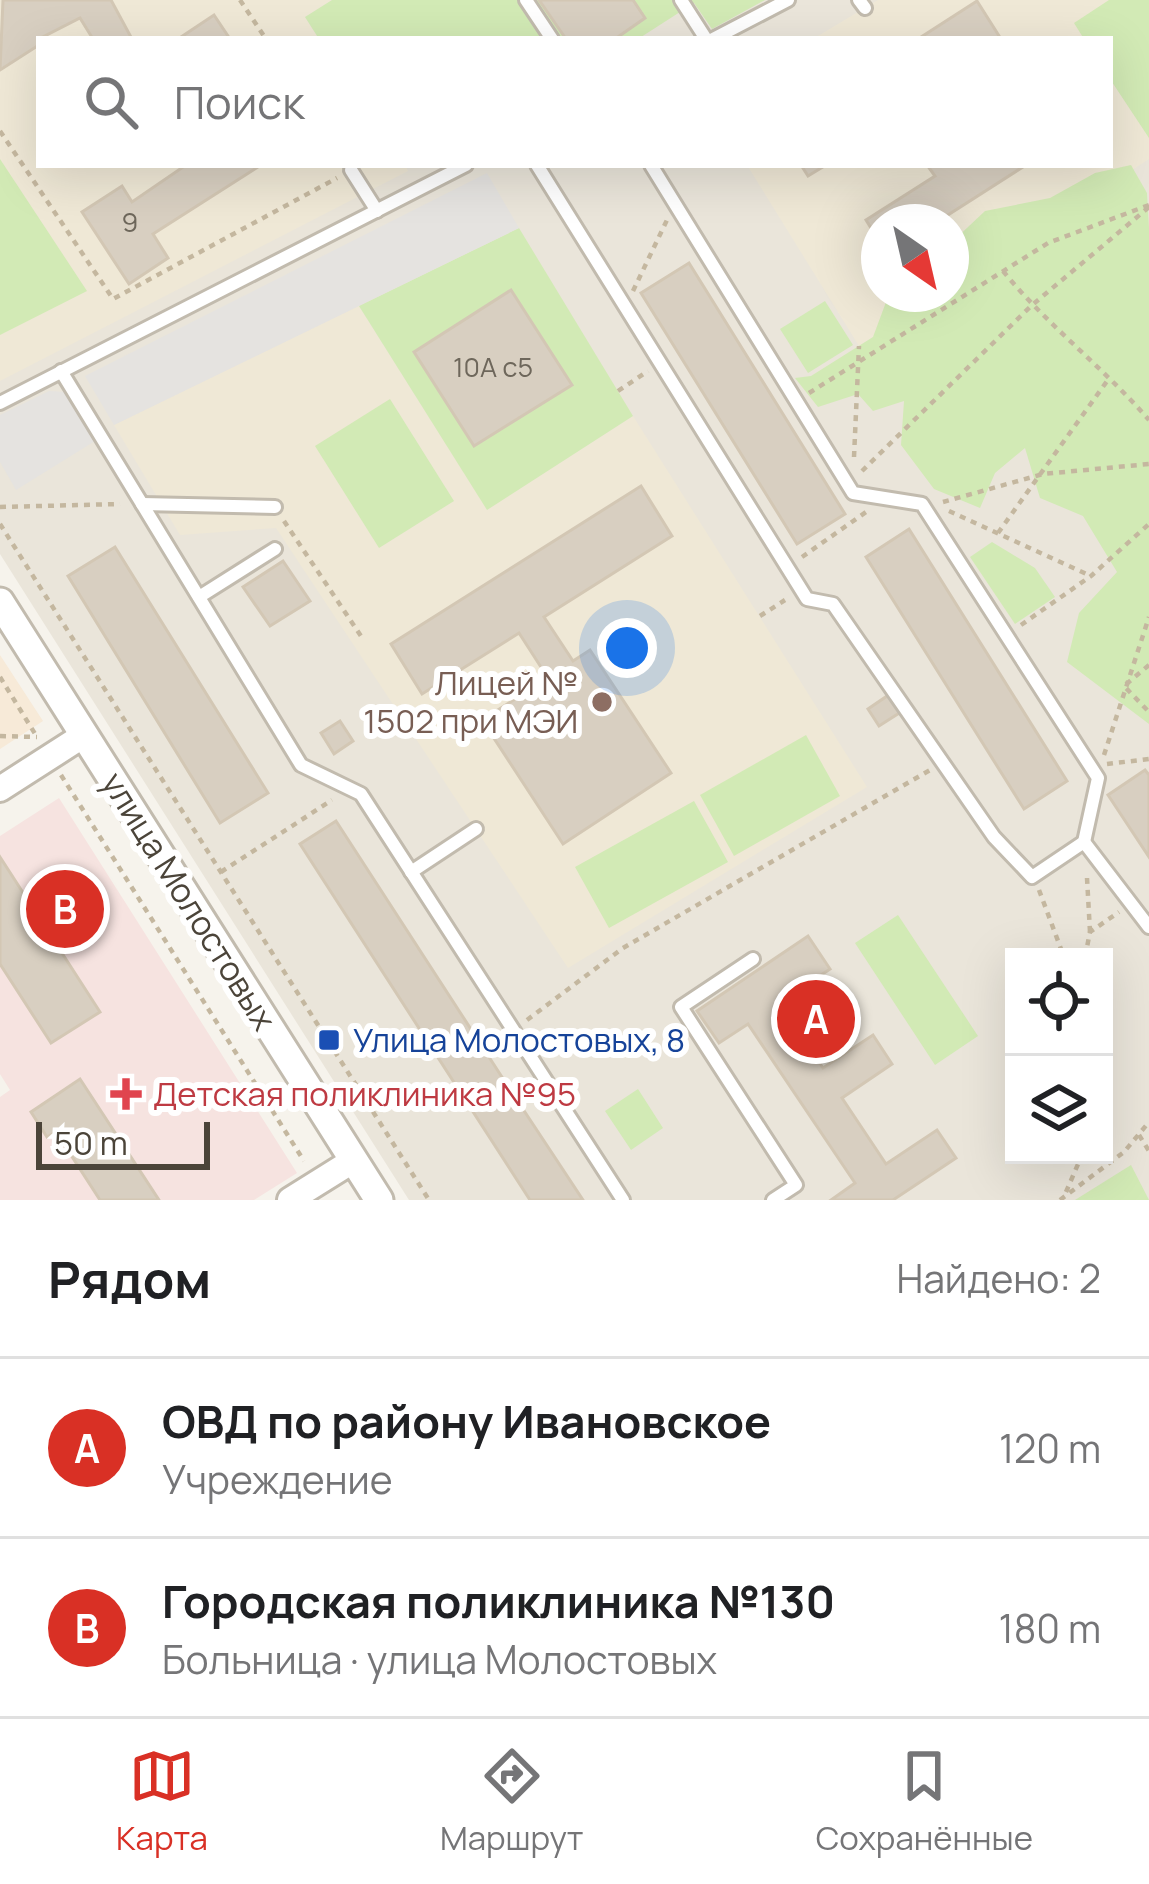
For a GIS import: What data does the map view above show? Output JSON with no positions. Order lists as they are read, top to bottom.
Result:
{
  "streets": {
    "street": ["улица Молостовых"]
  },
  "places": {
    "other": ["Лицей № 1502 при МЭИ"],
    "transit": ["Улица Молостовых, 8"],
    "health": ["Детская поликлиника №95"]
  },
  "house_numbers": ["9", "10А с5"],
  "scale_bar": "50 m",
  "north": "bottom right",
  "page": {
    "search": "Поиск",
    "pins": ["B", "A"],
    "scale": "50 m",
    "heading": ["Рядом", "Найдено: 2"],
    "list": [
      {
        "mark": "A",
        "name": "ОВД по району Ивановское",
        "note": "Учреждение",
        "value": "120 m"
      },
      {
        "mark": "B",
        "name": "Городская поликлиника №130",
        "note": "Больница · улица Молостовых",
        "value": "180 m"
      }
    ],
    "nav": ["Карта", "Маршрут", "Сохранённые"]
  }
}
